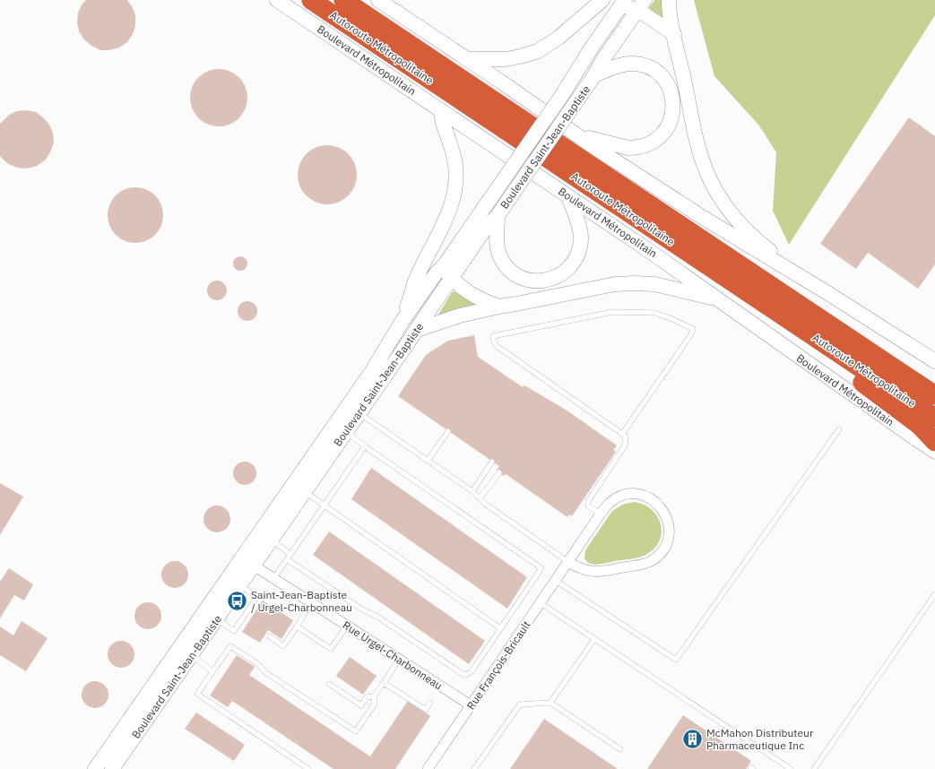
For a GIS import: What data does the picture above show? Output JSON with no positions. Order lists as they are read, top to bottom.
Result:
{
  "streets": {
    "highway": ["Autoroute Métropolitaine"],
    "main road": ["Boulevard Métropolitain", "Boulevard Saint-Jean-Baptiste"],
    "street": ["Rue Urgel-Charbonneau", "Rue François-Bricault"]
  },
  "crossings": [
    ["Boulevard Saint-Jean-Baptiste", "Rue Urgel-Charbonneau"],
    ["Rue Urgel-Charbonneau", "Rue François-Bricault"]
  ],
  "places": {
    "bus stop": ["Saint-Jean-Baptiste / Urgel-Charbonneau"],
    "building": ["McMahon Distributeur Pharmaceutique Inc"]
  }
}
